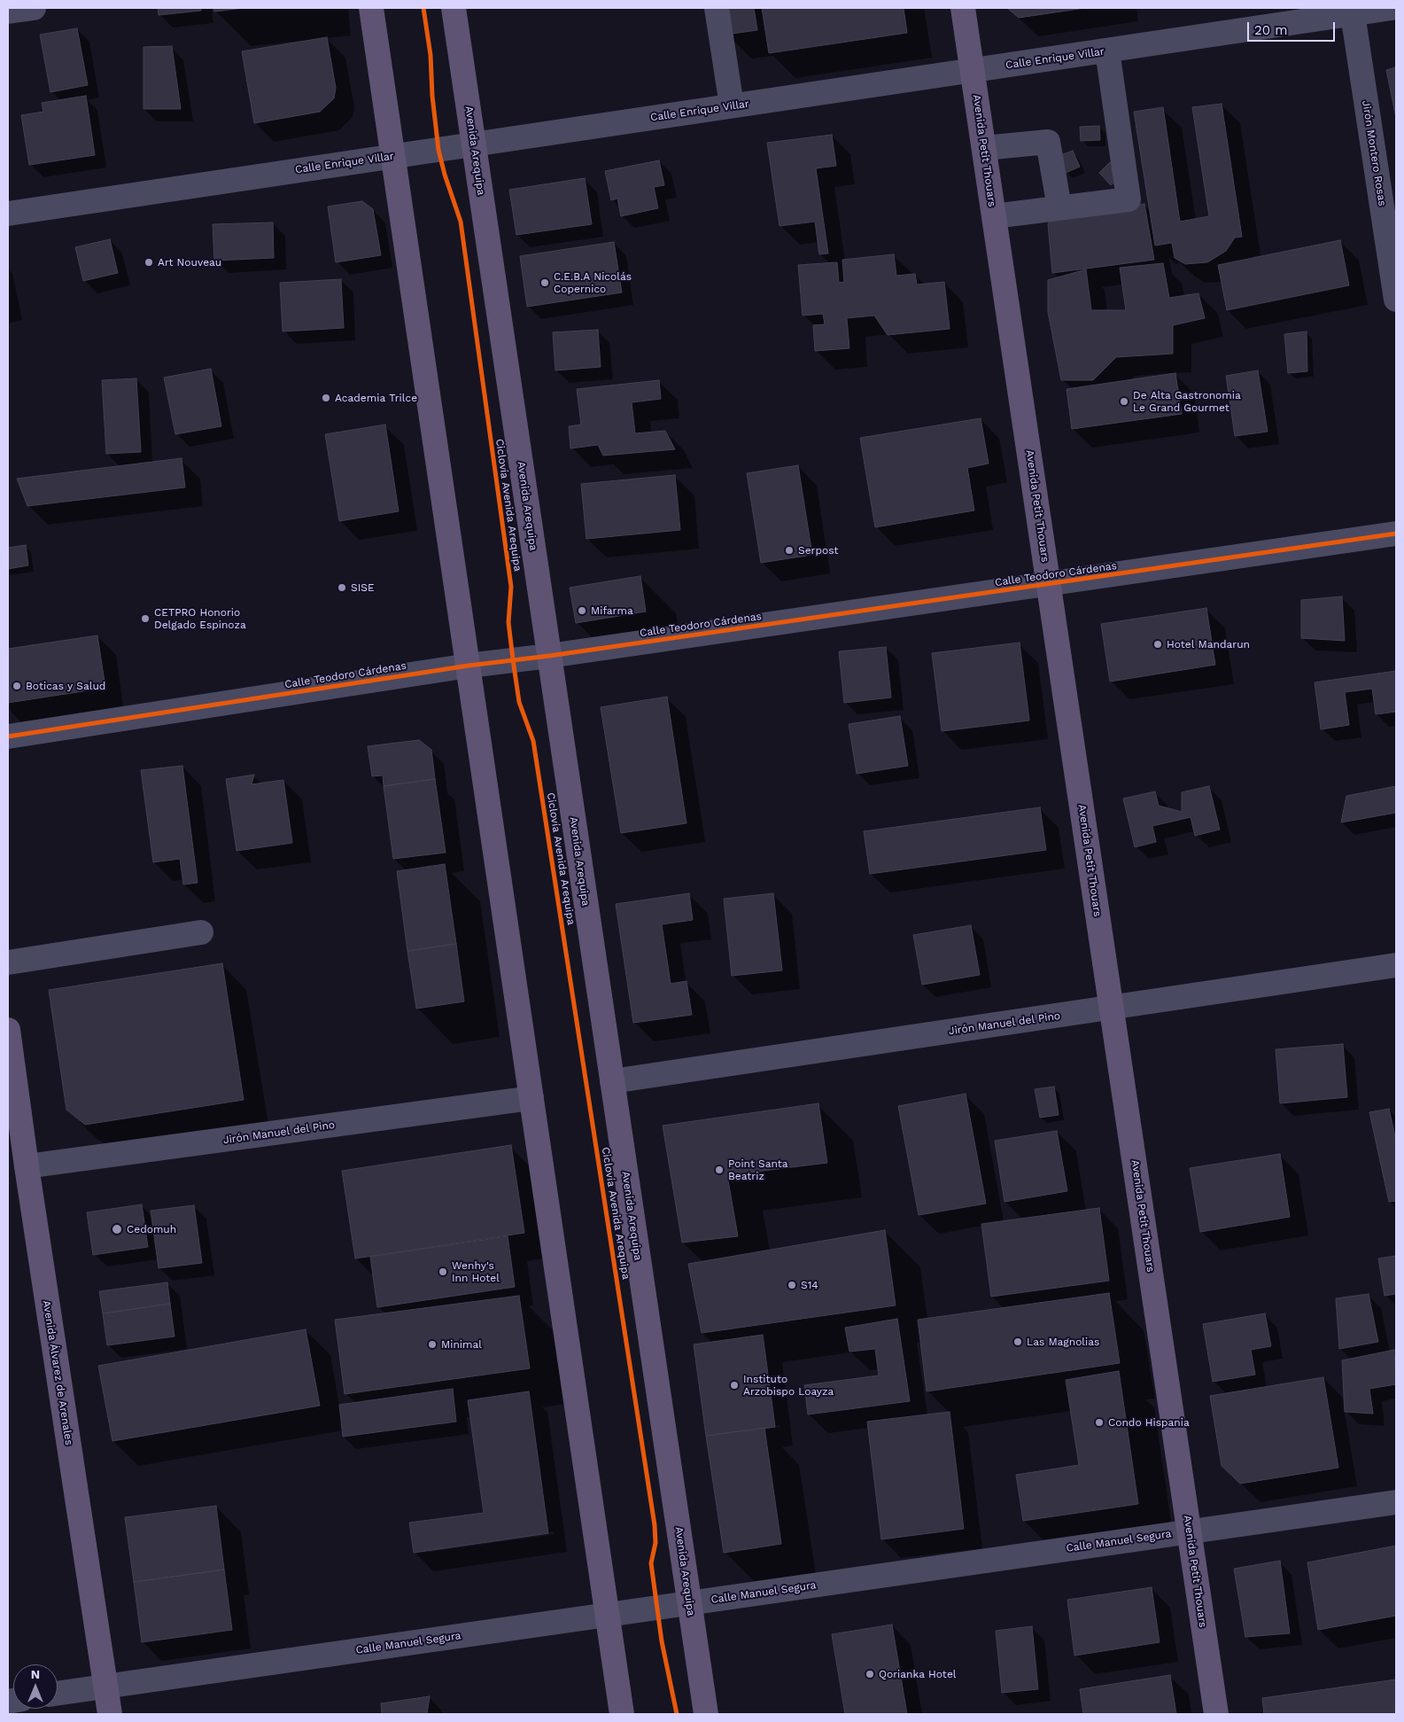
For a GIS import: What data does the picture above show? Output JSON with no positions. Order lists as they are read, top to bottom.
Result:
{
  "streets": {
    "main road": ["Avenida Arequipa", "Avenida Petit Thouars", "Avenida Álvarez de Arenales"],
    "street": [
      "Calle Enrique Villar",
      "Jirón Montero Rosas",
      "Calle Teodoro Cárdenas",
      "Jirón Manuel del Pino",
      "Calle Manuel Segura"
    ],
    "cycle path": ["Ciclovía Avenida Arequipa"]
  },
  "crossings": [
    ["Calle Enrique Villar", "Avenida Arequipa"],
    ["Calle Enrique Villar", "Avenida Petit Thouars"],
    ["Calle Enrique Villar", "Jirón Montero Rosas"],
    ["Avenida Arequipa", "Calle Teodoro Cárdenas"],
    ["Avenida Arequipa", "Jirón Manuel del Pino"],
    ["Avenida Arequipa", "Calle Manuel Segura"],
    ["Avenida Petit Thouars", "Calle Teodoro Cárdenas"],
    ["Avenida Petit Thouars", "Jirón Manuel del Pino"],
    ["Avenida Petit Thouars", "Calle Manuel Segura"],
    ["Jirón Manuel del Pino", "Avenida Álvarez de Arenales"],
    ["Avenida Álvarez de Arenales", "Calle Manuel Segura"]
  ],
  "places": [
    "Art Nouveau",
    "C.E.B.A Nicolás Copernico",
    "Academia Trilce",
    "De Alta Gastronomia Le Grand Gourmet",
    "Serpost",
    "SISE",
    "Mifarma",
    "CETPRO Honorio Delgado Espinoza",
    "Hotel Mandarun",
    "Boticas y Salud",
    "Point Santa Beatriz",
    "Cedomuh",
    "Wenhy's Inn Hotel",
    "S14",
    "Las Magnolias",
    "Minimal",
    "Instituto Arzobispo Loayza",
    "Condo Hispania",
    "Qorianka Hotel"
  ],
  "scale_bar": "20 m",
  "north": "top"
}
